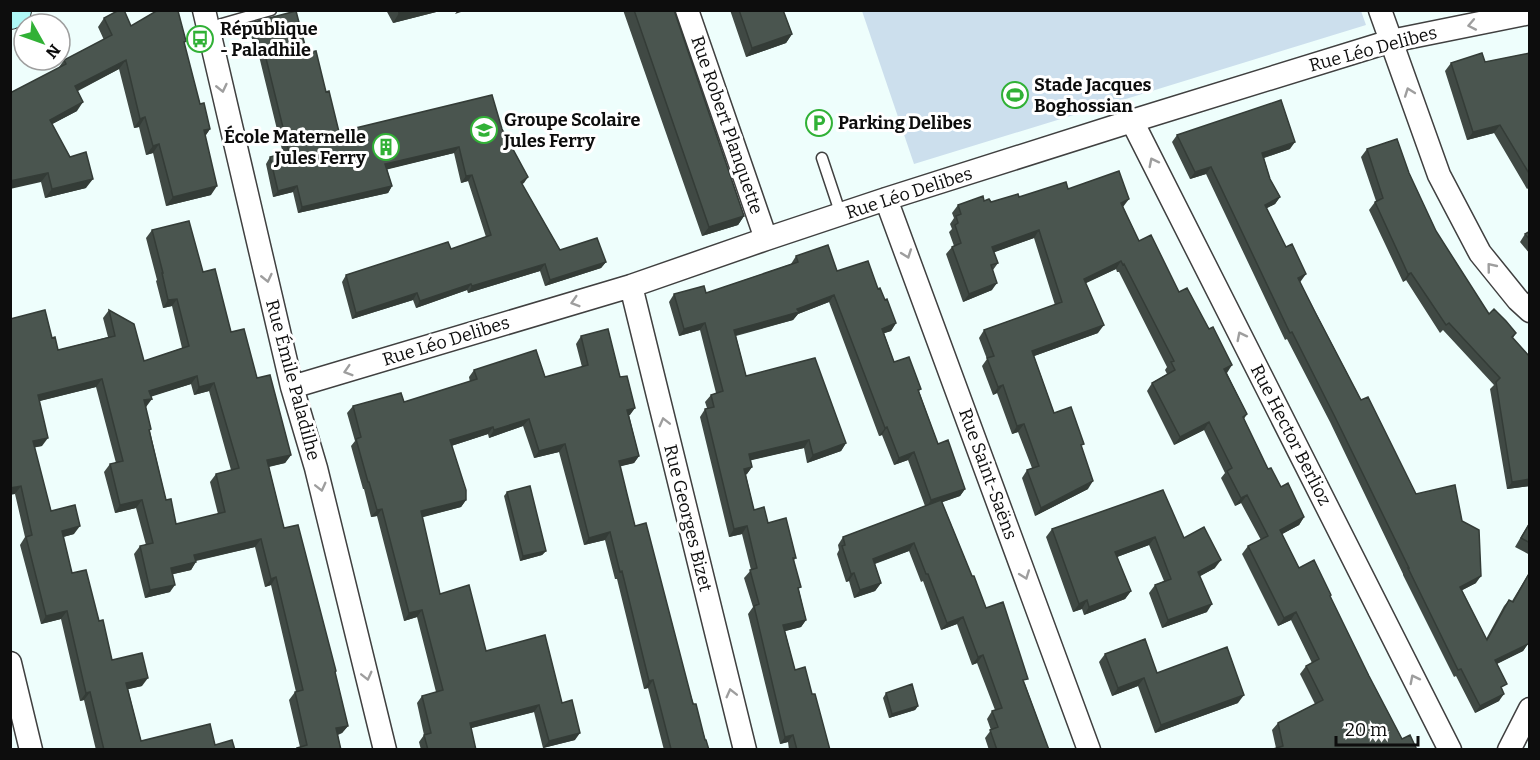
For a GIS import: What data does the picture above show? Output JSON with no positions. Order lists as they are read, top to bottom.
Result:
{
  "streets": {
    "street": [
      "Rue Léo Delibes",
      "Rue Robert Planquette",
      "Rue Émile Paladilhe",
      "Rue Hector Berlioz",
      "Rue Saint-Saëns",
      "Rue Georges Bizet"
    ]
  },
  "crossings": [
    ["Rue Léo Delibes", "Rue Robert Planquette"],
    ["Rue Léo Delibes", "Rue Émile Paladilhe"],
    ["Rue Léo Delibes", "Rue Hector Berlioz"],
    ["Rue Léo Delibes", "Rue Saint-Saëns"],
    ["Rue Léo Delibes", "Rue Georges Bizet"]
  ],
  "one_way": [
    "Rue Léo Delibes",
    "Rue Émile Paladilhe",
    "Rue Hector Berlioz",
    "Rue Saint-Saëns",
    "Rue Georges Bizet"
  ],
  "places": {
    "bus stop": ["République - Paladhile"],
    "sports": ["Stade Jacques Boghossian"],
    "parking": ["Parking Delibes"],
    "school or university": ["Groupe Scolaire Jules Ferry"],
    "building": ["École Maternelle Jules Ferry"]
  },
  "scale_bar": "20 m",
  "north": "bottom right"
}
